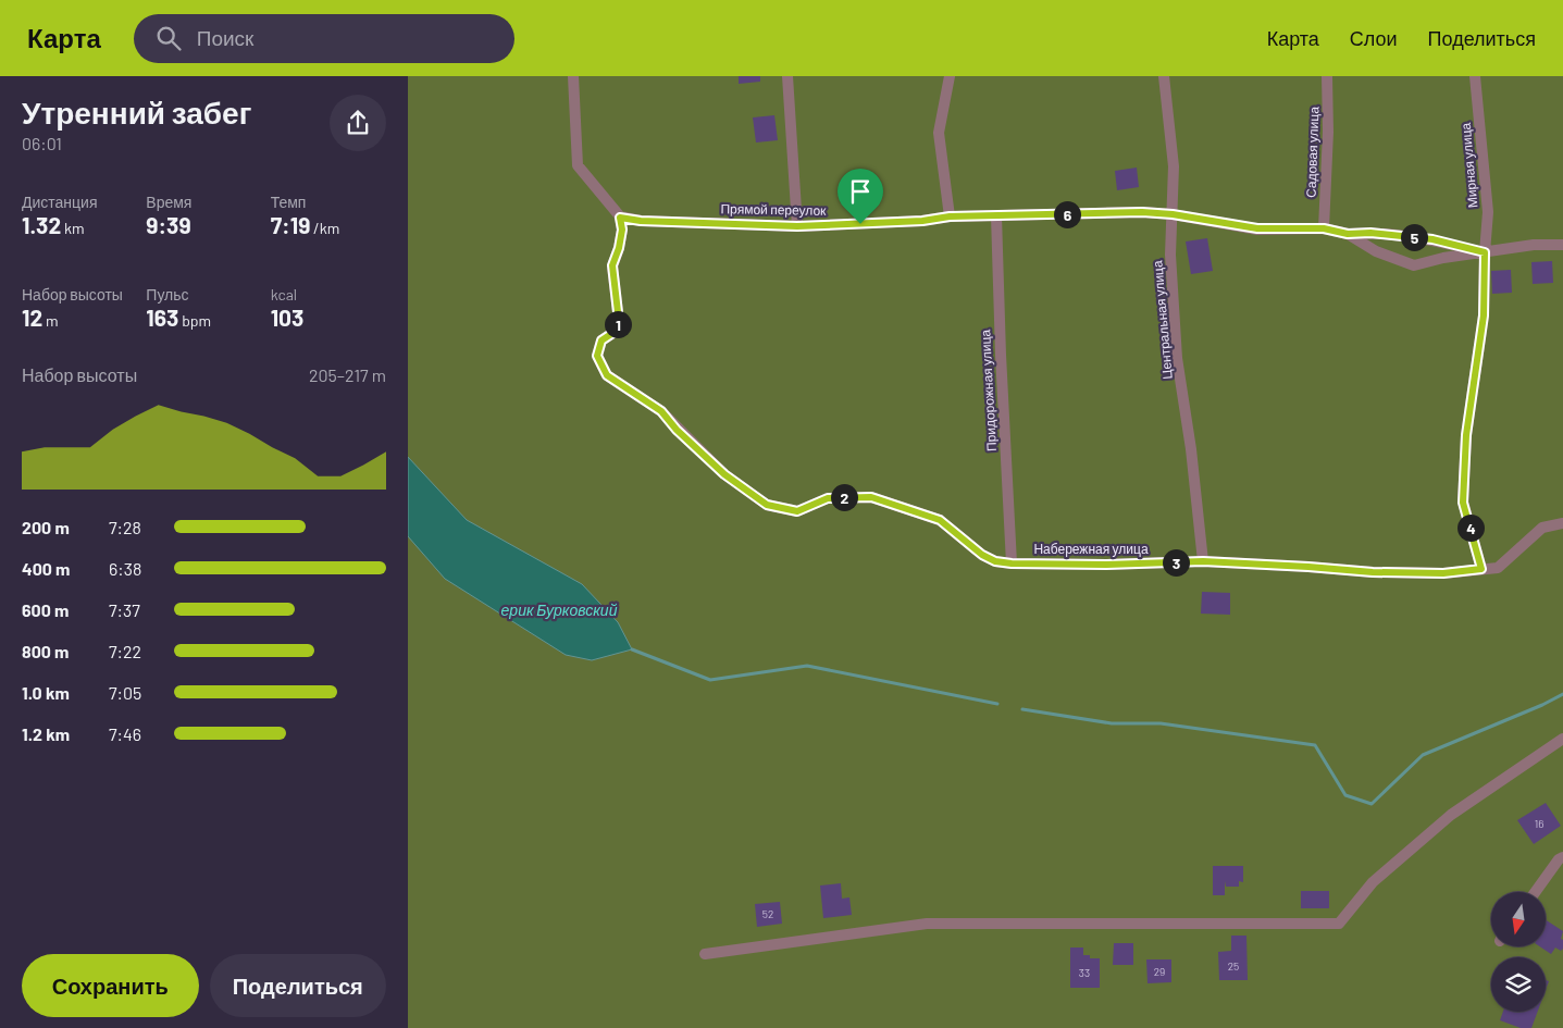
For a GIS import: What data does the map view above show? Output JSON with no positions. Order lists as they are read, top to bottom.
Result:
{
  "streets": {
    "street": [
      "Садовая улица",
      "Мирная улица",
      "Прямой переулок",
      "Центральная улица",
      "Придорожная улица",
      "Набережная улица"
    ]
  },
  "crossings": [
    ["Садовая улица", "Прямой переулок"],
    ["Мирная улица", "Прямой переулок"],
    ["Мирная улица", "Набережная улица"],
    ["Прямой переулок", "Центральная улица"],
    ["Прямой переулок", "Придорожная улица"],
    ["Прямой переулок", "Набережная улица"],
    ["Центральная улица", "Набережная улица"],
    ["Придорожная улица", "Набережная улица"]
  ],
  "water": ["ерик Бурковский"],
  "house_numbers": [
    "16",
    "52",
    "25",
    "29",
    "33"
  ],
  "north": "bottom",
  "page": {
    "header": "Карта",
    "search": "Поиск",
    "nav": ["Карта", "Слои", "Поделиться"],
    "heading": ["Утренний забег", "06:01"],
    "stats": [
      ["Дистанция", "1.32 km"],
      ["Время", "9:39"],
      ["Темп", "7:19 /km"],
      ["Набор высоты", "12 m"],
      ["Пульс", "163 bpm"],
      ["kcal", "103"]
    ],
    "pins": [
      "6",
      "5",
      "1",
      "2",
      "4",
      "3"
    ],
    "chart": ["Набор высоты", "205–217 m"],
    "list": [
      {
        "name": "200 m",
        "note": "7:28"
      },
      {
        "name": "400 m",
        "note": "6:38"
      },
      {
        "name": "600 m",
        "note": "7:37"
      },
      {
        "name": "800 m",
        "note": "7:22"
      },
      {
        "name": "1.0 km",
        "note": "7:05"
      },
      {
        "name": "1.2 km",
        "note": "7:46"
      }
    ],
    "buttons": ["Сохранить", "Поделиться"]
  }
}
